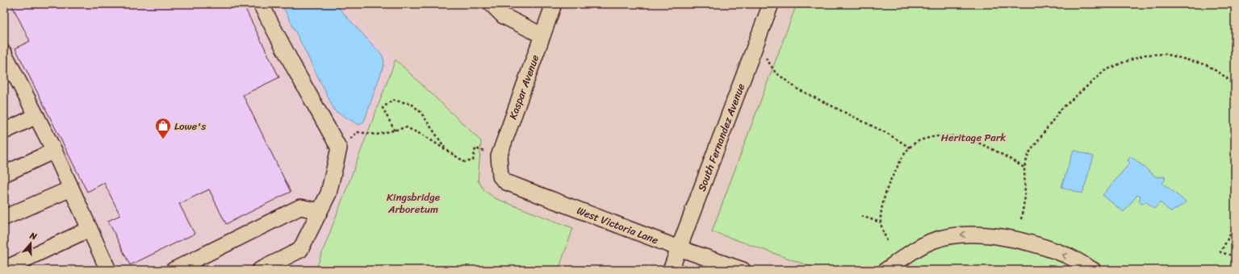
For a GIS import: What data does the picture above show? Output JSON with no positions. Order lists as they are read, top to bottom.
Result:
{
  "streets": {
    "street": ["Kaspar Avenue", "South Fernandez Avenue", "West Victoria Lane"]
  },
  "crossings": [
    ["Kaspar Avenue", "West Victoria Lane"],
    ["South Fernandez Avenue", "West Victoria Lane"]
  ],
  "parks": ["Heritage Park", "Kingsbridge Arboretum"],
  "places": {
    "shop": ["Lowe's"]
  },
  "north": "top"
}
